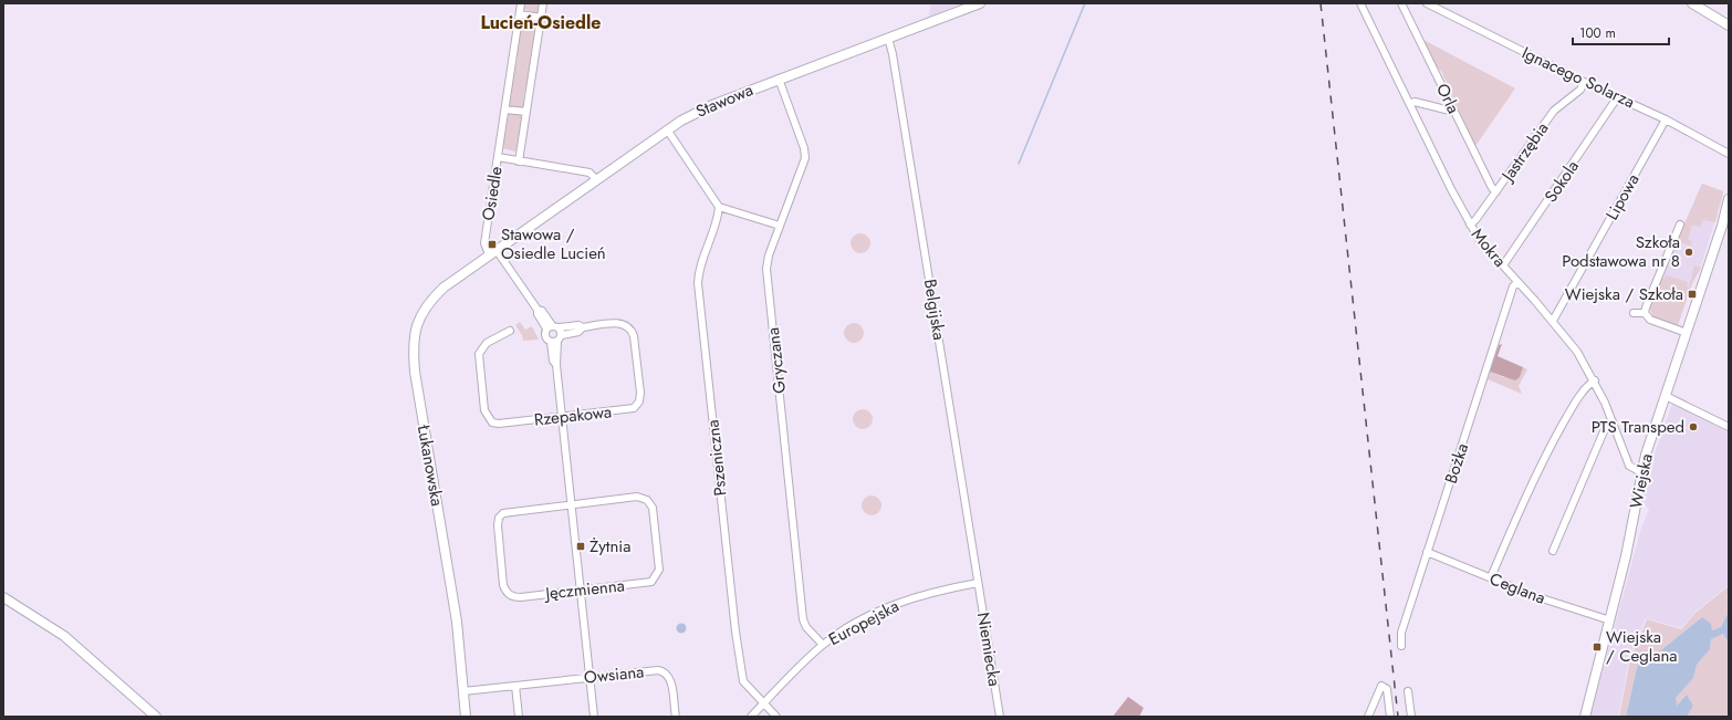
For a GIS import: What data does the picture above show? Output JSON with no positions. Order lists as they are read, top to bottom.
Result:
{
  "streets": {
    "street": [
      "Ignacego Solarza",
      "Orla",
      "Stawowa",
      "Jastrzębia",
      "Sokola",
      "Osiedle",
      "Lipowa",
      "Mokra",
      "Belgijska",
      "Gryczana",
      "Rzepakowa",
      "Pszeniczna",
      "Bożka",
      "Łukanowska",
      "Wiejska",
      "Ceglana",
      "Jęczmienna",
      "Europejska",
      "Niemiecka",
      "Owsiana"
    ]
  },
  "crossings": [
    ["Ignacego Solarza", "Jastrzębia"],
    ["Ignacego Solarza", "Sokola"],
    ["Ignacego Solarza", "Lipowa"],
    ["Orla", "Jastrzębia"],
    ["Stawowa", "Osiedle"],
    ["Stawowa", "Belgijska"],
    ["Stawowa", "Gryczana"],
    ["Stawowa", "Łukanowska"],
    ["Jastrzębia", "Mokra"],
    ["Sokola", "Mokra"],
    ["Osiedle", "Łukanowska"],
    ["Lipowa", "Mokra"],
    ["Mokra", "Bożka"],
    ["Mokra", "Wiejska"],
    ["Belgijska", "Europejska"],
    ["Belgijska", "Niemiecka"],
    ["Gryczana", "Europejska"],
    ["Pszeniczna", "Europejska"],
    ["Bożka", "Ceglana"],
    ["Łukanowska", "Owsiana"],
    ["Wiejska", "Ceglana"],
    ["Europejska", "Niemiecka"]
  ],
  "districts": ["Lucień-Osiedle"],
  "places": {
    "transit": [
      "Stawowa / Osiedle Lucień",
      "Wiejska / Szkoła",
      "Żytnia",
      "Wiejska / Ceglana"
    ],
    "other": ["Szkoła Podstawowa nr 8", "PTS Transped"]
  },
  "scale_bar": "100 m"
}
